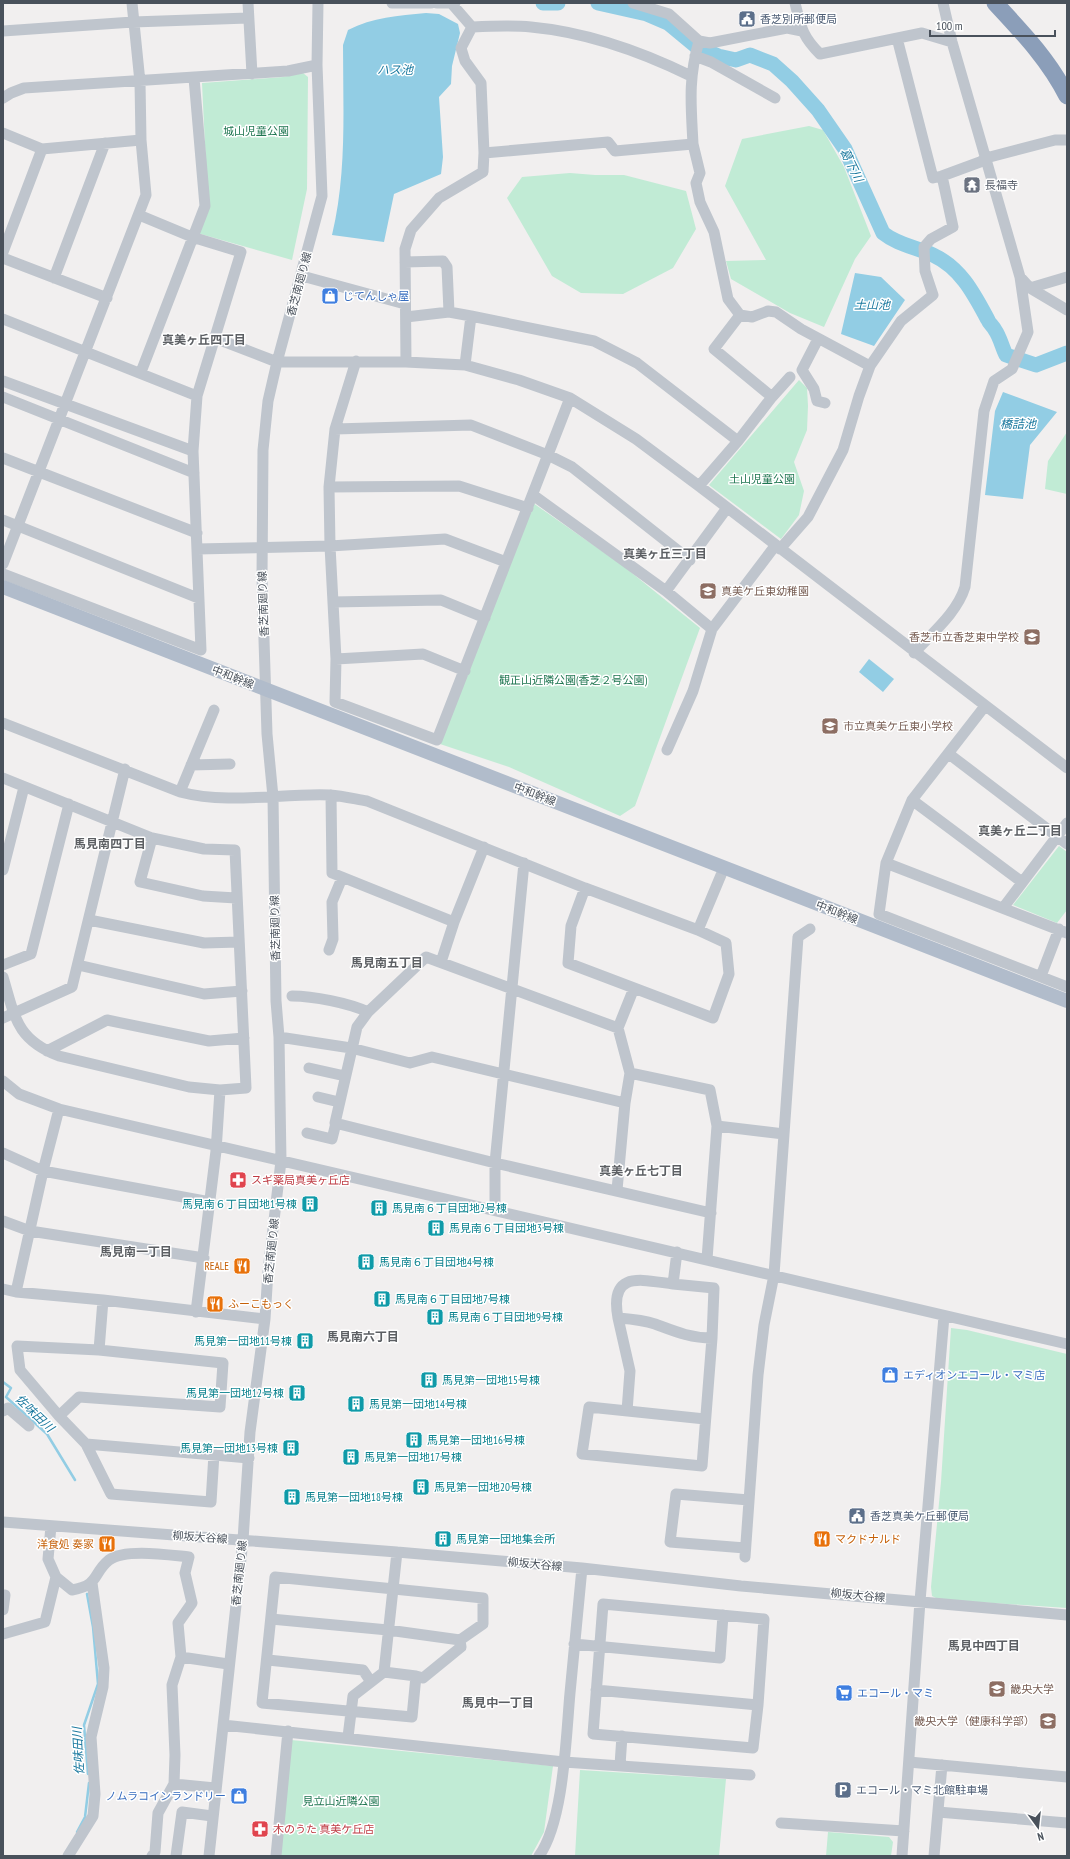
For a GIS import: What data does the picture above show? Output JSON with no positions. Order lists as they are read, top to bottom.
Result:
{
  "streets": {
    "main road": ["中和幹線"],
    "street": ["香芝南廻り線", "柳坂大谷線"]
  },
  "crossings": [
    ["香芝南廻り線", "中和幹線"],
    ["香芝南廻り線", "柳坂大谷線"]
  ],
  "districts": [
    "真美ヶ丘四丁目",
    "真美ヶ丘三丁目",
    "真美ヶ丘二丁目",
    "馬見南四丁目",
    "馬見南五丁目",
    "真美ヶ丘七丁目",
    "馬見南一丁目",
    "馬見南六丁目",
    "馬見中四丁目",
    "馬見中一丁目"
  ],
  "water": [
    "ハス池",
    "葛下川",
    "土山池",
    "橋詰池",
    "佐味田川"
  ],
  "parks": [
    "城山児童公園",
    "土山児童公園",
    "観正山近隣公園(香芝２号公園)",
    "見立山近隣公園"
  ],
  "places": {
    "public building": ["香芝別所郵便局", "香芝真美ケ丘郵便局"],
    "temple": ["長福寺"],
    "shop": ["じてんしゃ屋", "エディオンエコール・マミ店", "ノムラコインランドリー"],
    "school or university": [
      "真美ケ丘東幼稚園",
      "香芝市立香芝東中学校",
      "市立真美ケ丘東小学校",
      "畿央大学",
      "畿央大学（健康科学部）"
    ],
    "pharmacy": ["スギ薬局真美ヶ丘店", "木のうた 真美ケ丘店"],
    "building": [
      "馬見南６丁目団地1号棟",
      "馬見南６丁目団地2号棟",
      "馬見南６丁目団地3号棟",
      "馬見南６丁目団地4号棟",
      "馬見南６丁目団地7号棟",
      "馬見南６丁目団地9号棟",
      "馬見第一団地11号棟",
      "馬見第一団地15号棟",
      "馬見第一団地12号棟",
      "馬見第一団地14号棟",
      "馬見第一団地16号棟",
      "馬見第一団地13号棟",
      "馬見第一団地17号棟",
      "馬見第一団地20号棟",
      "馬見第一団地18号棟",
      "馬見第一団地集会所"
    ],
    "restaurant": [
      "REALE",
      "ふーこもっく",
      "マクドナルド",
      "洋食処 奏家"
    ],
    "supermarket": ["エコール・マミ"],
    "parking": ["エコール・マミ北館駐車場"]
  },
  "scale_bar": "100 m",
  "north": "bottom"
}
